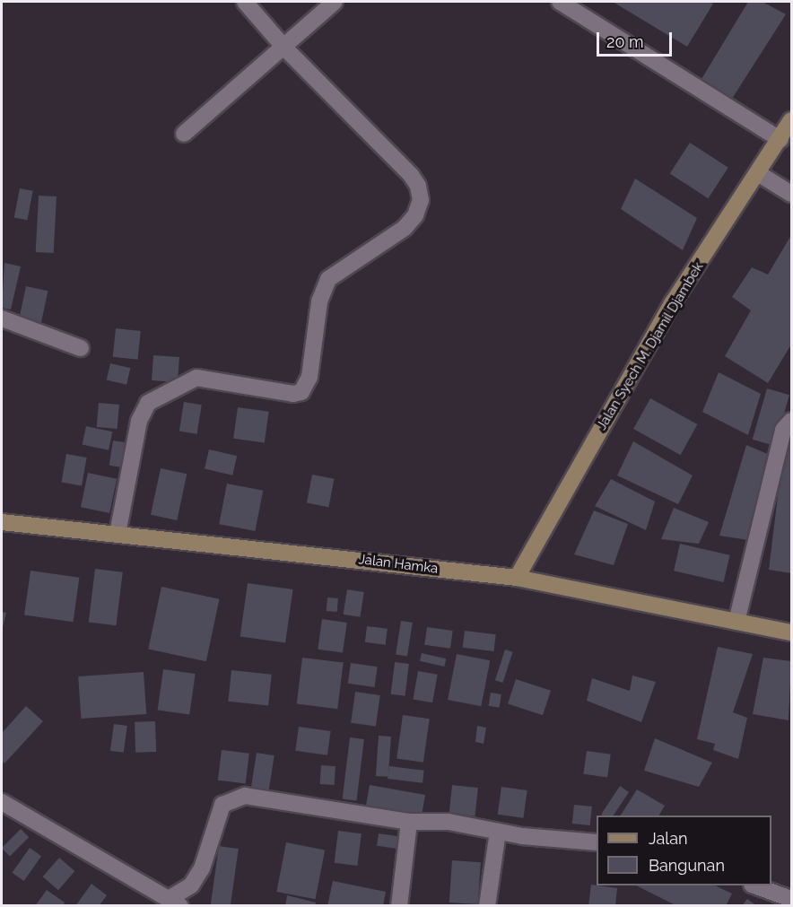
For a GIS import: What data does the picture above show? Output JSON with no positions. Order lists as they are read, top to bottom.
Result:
{
  "streets": {
    "street": ["Jalan Syech M. Djamil Djambek", "Jalan Hamka"]
  },
  "crossings": [
    ["Jalan Syech M. Djamil Djambek", "Jalan Hamka"]
  ],
  "legend": ["Jalan", "Bangunan"],
  "scale_bar": "20 m"
}
